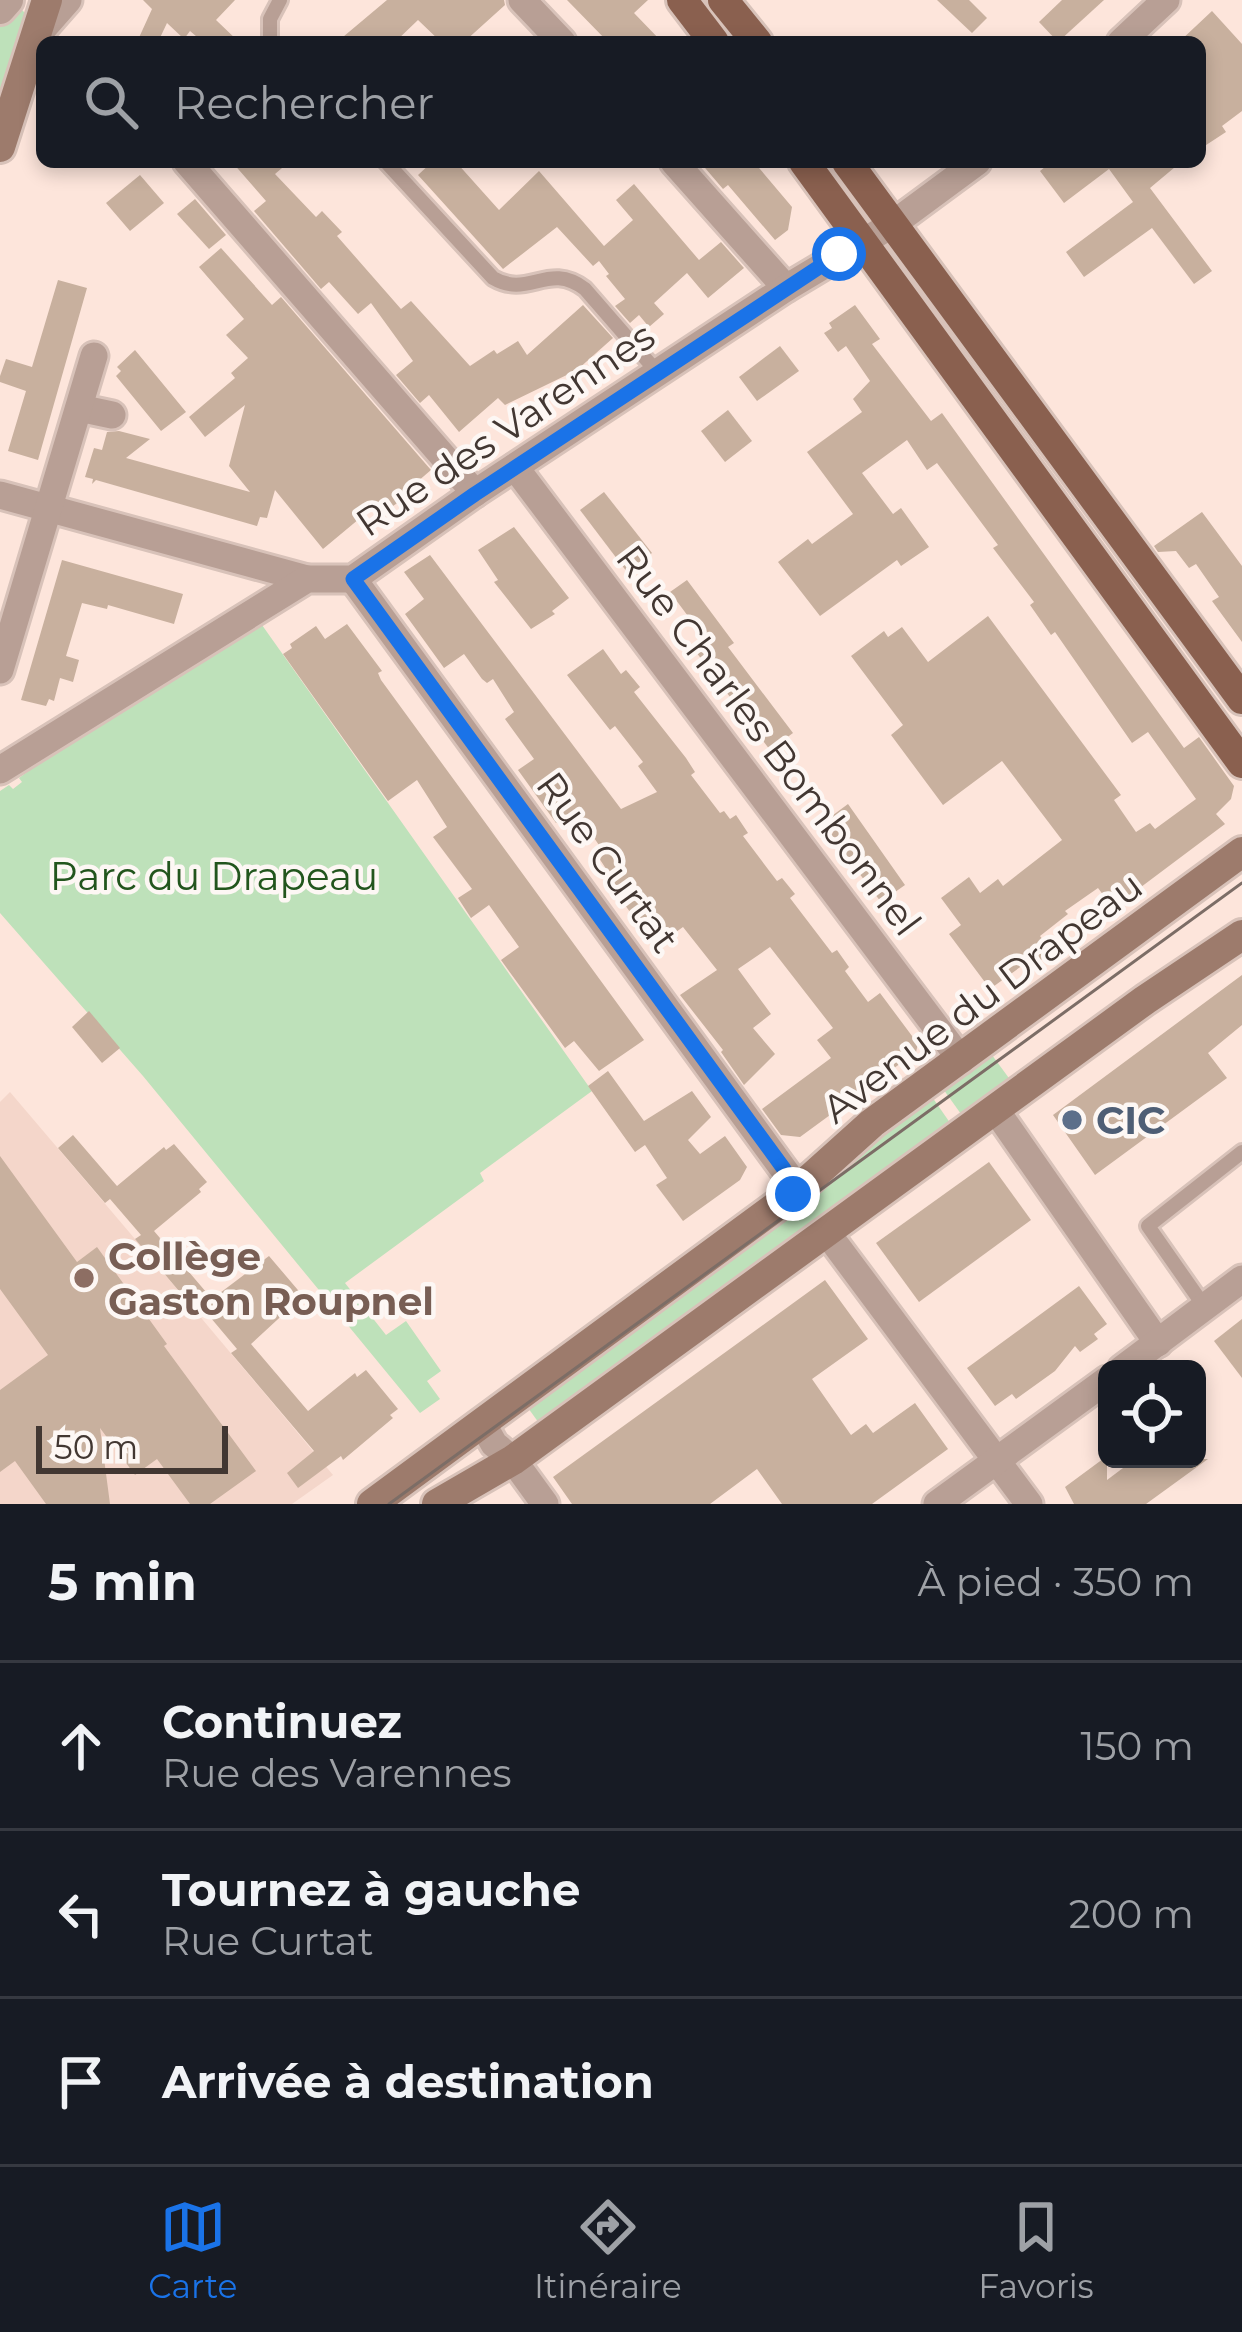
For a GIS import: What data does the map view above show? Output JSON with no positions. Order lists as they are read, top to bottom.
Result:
{
  "streets": {
    "main road": ["Avenue du Drapeau"],
    "street": ["Rue des Varennes", "Rue Charles Bombonnel", "Rue Curtat"]
  },
  "crossings": [
    ["Rue des Varennes", "Rue Charles Bombonnel"],
    ["Rue des Varennes", "Rue Curtat"],
    ["Rue Charles Bombonnel", "Avenue du Drapeau"],
    ["Rue Curtat", "Avenue du Drapeau"]
  ],
  "parks": ["Parc du Drapeau"],
  "places": ["CIC", "Collège Gaston Roupnel"],
  "scale_bar": "50 m",
  "page": {
    "search": "Rechercher",
    "scale": "50 m",
    "heading": ["5 min", "À pied · 350 m"],
    "list": [
      ["Continuez", "Rue des Varennes", "150 m"],
      ["Tournez à gauche", "Rue Curtat", "200 m"],
      "Arrivée à destination"
    ],
    "nav": ["Carte", "Itinéraire", "Favoris"]
  }
}
